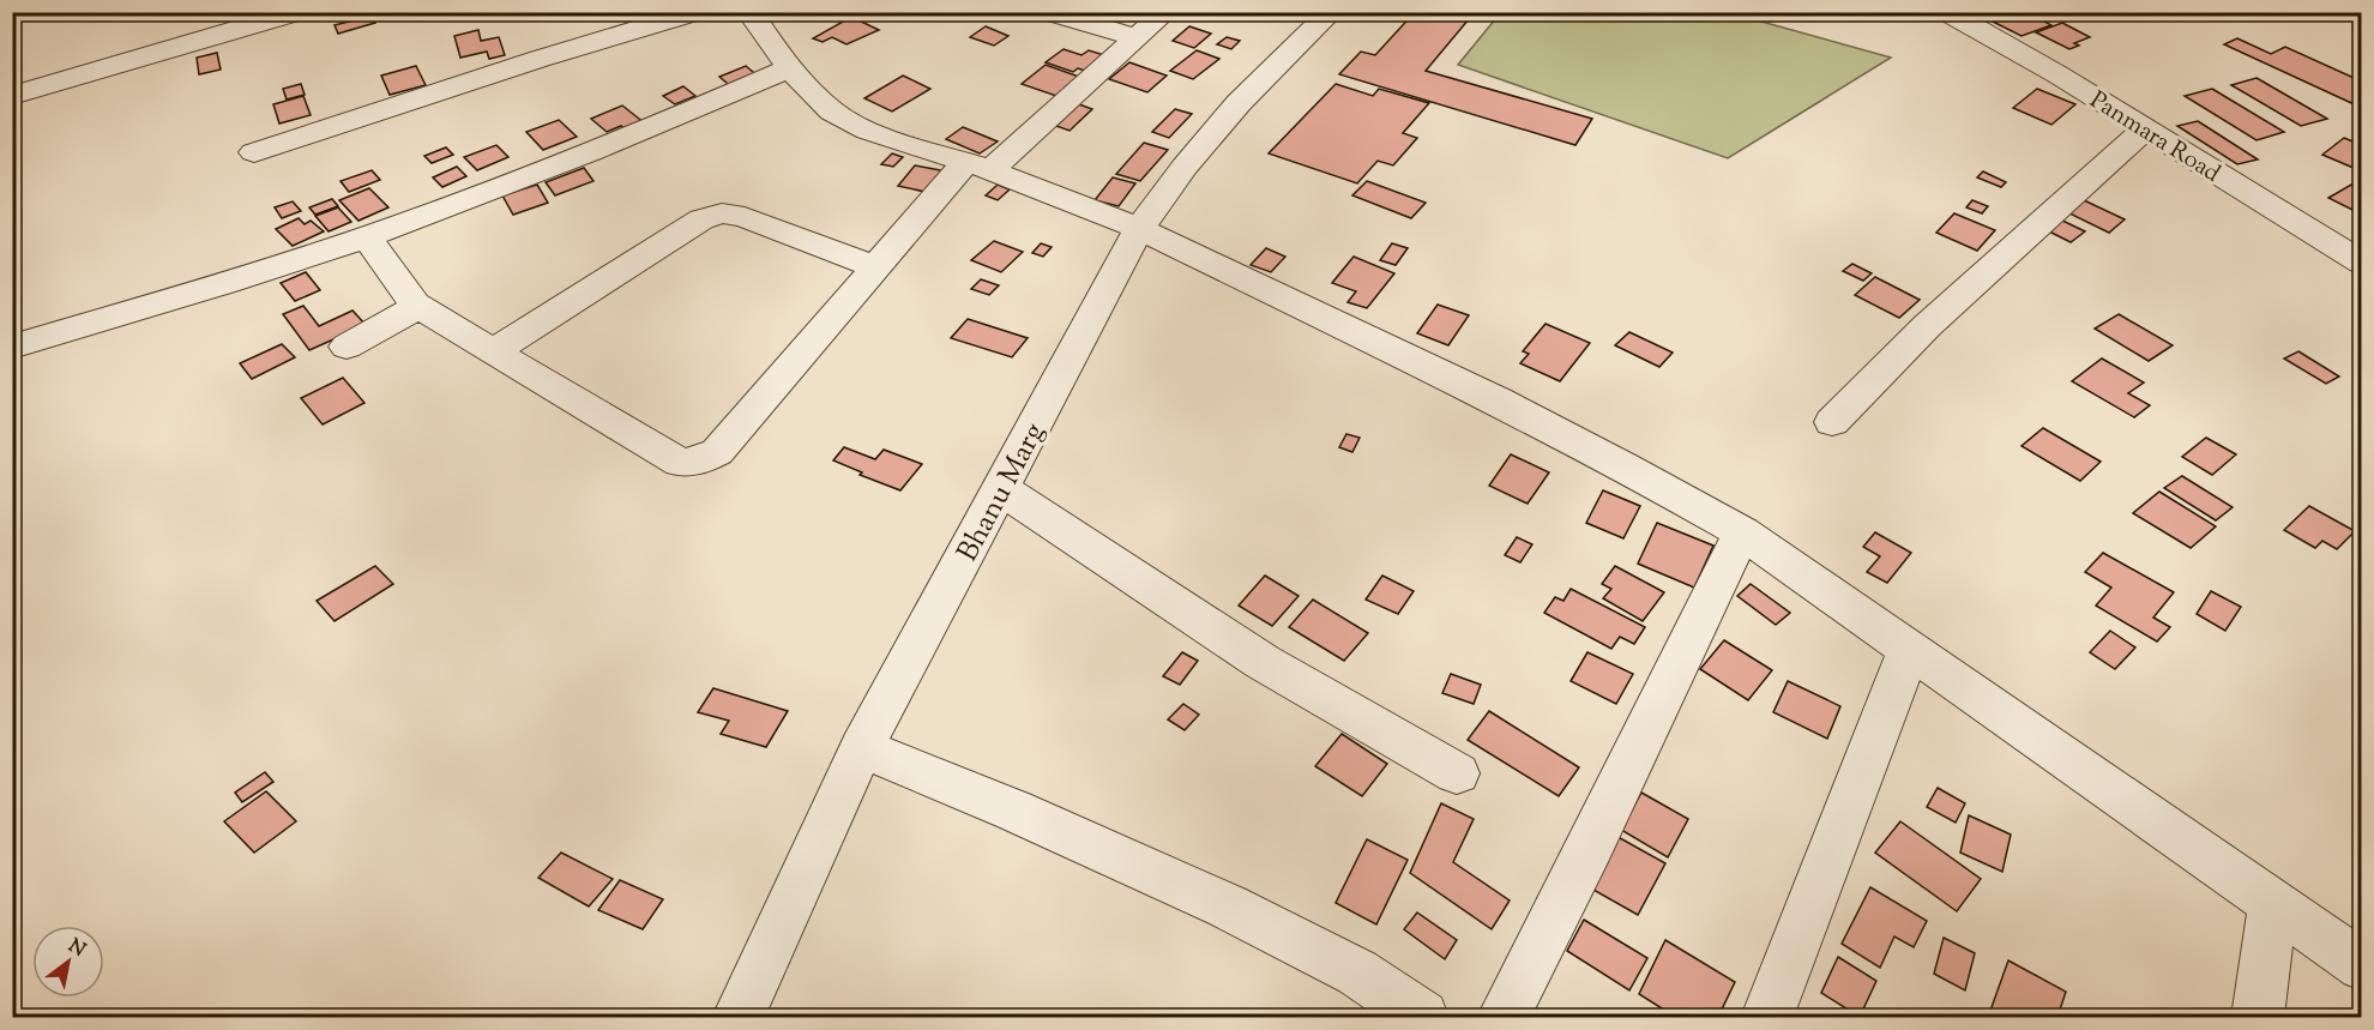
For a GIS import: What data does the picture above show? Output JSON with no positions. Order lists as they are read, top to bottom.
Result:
{
  "streets": {
    "street": ["Panmara Road", "Bhanu Marg"]
  },
  "north": "top right"
}
